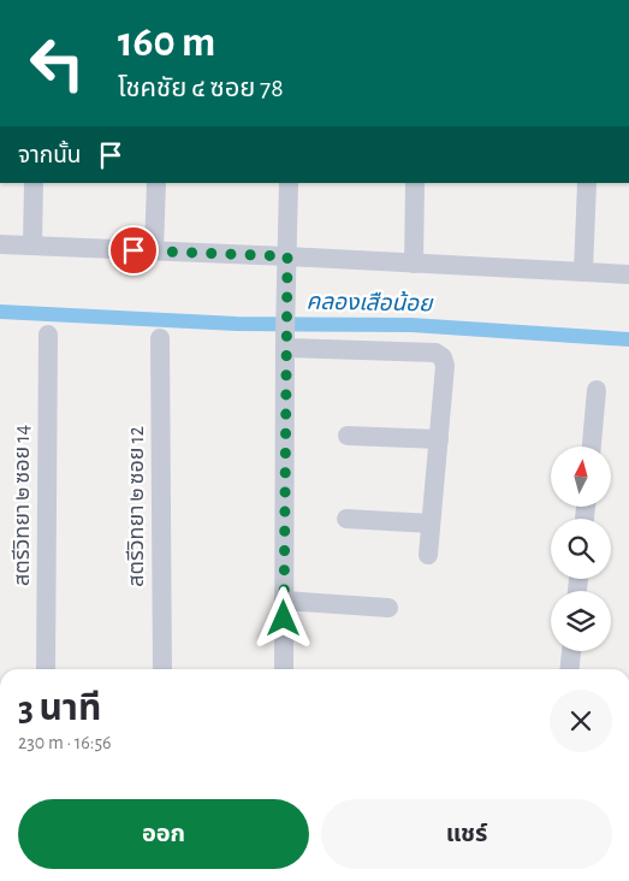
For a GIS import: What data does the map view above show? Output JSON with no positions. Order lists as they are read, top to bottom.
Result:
{
  "streets": {
    "street": ["สตรีวิทยา ๒ ซอย 14", "สตรีวิทยา ๒ ซอย 12"]
  },
  "water": ["คลองเสือน้อย"],
  "north": "top",
  "page": {
    "turn": ["160 m", "โชคชัย ๔ ซอย 78"],
    "then": "จากนั้น",
    "heading": ["3 นาที", "230 m · 16:56"],
    "buttons": ["ออก", "แชร์"]
  }
}
